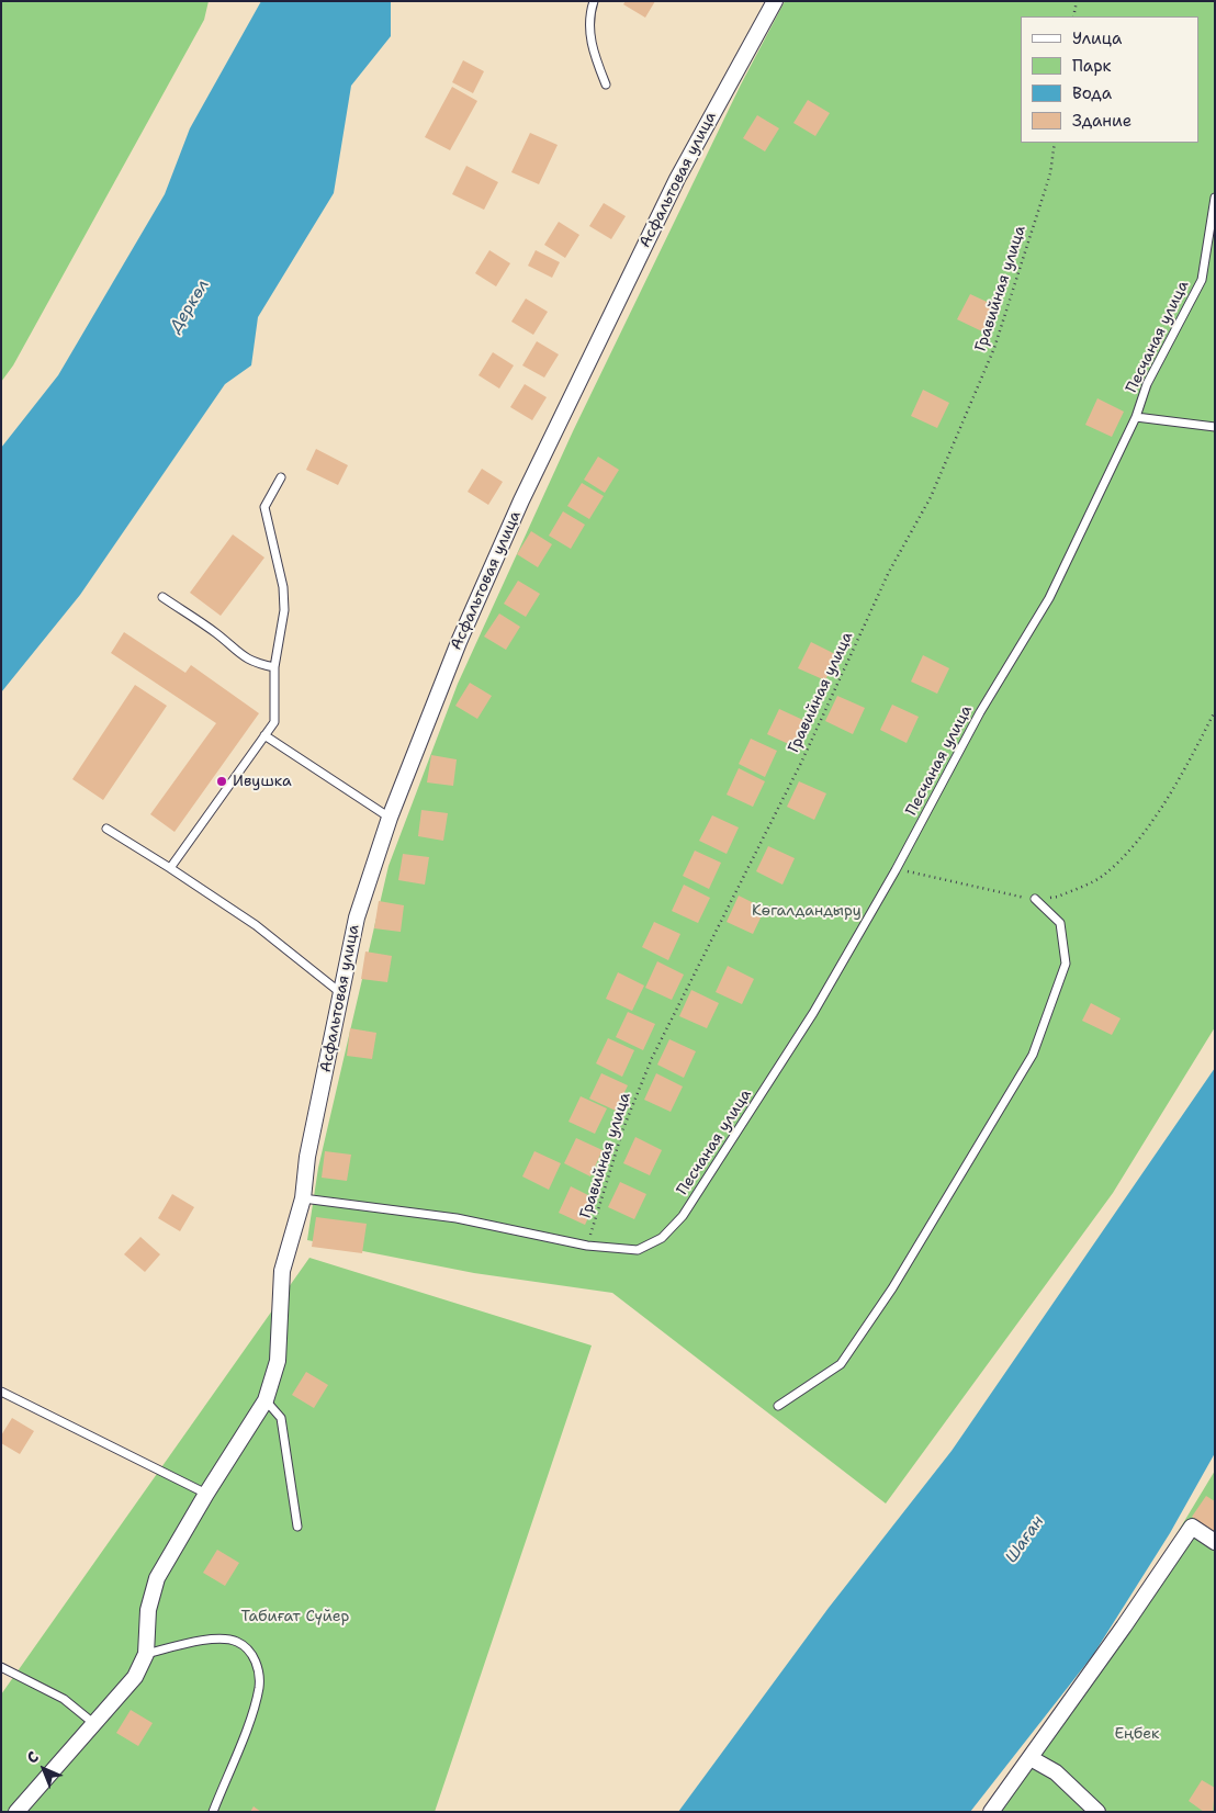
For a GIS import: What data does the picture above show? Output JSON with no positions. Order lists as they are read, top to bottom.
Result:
{
  "streets": {
    "street": ["Асфальтовая улица"],
    "lane": ["Песчаная улица"],
    "path": ["Гравийная улица"]
  },
  "crossings": [
    ["Асфальтовая улица", "Песчаная улица"],
    ["Гравийная улица", "Песчаная улица"]
  ],
  "water": ["Деркөл", "Шаған"],
  "parks": ["Көгалдандыру", "Табиғат Сүйер", "Еңбек"],
  "places": ["Ивушка"],
  "legend": [
    "Улица",
    "Парк",
    "Вода",
    "Здание"
  ],
  "north": "top left"
}
